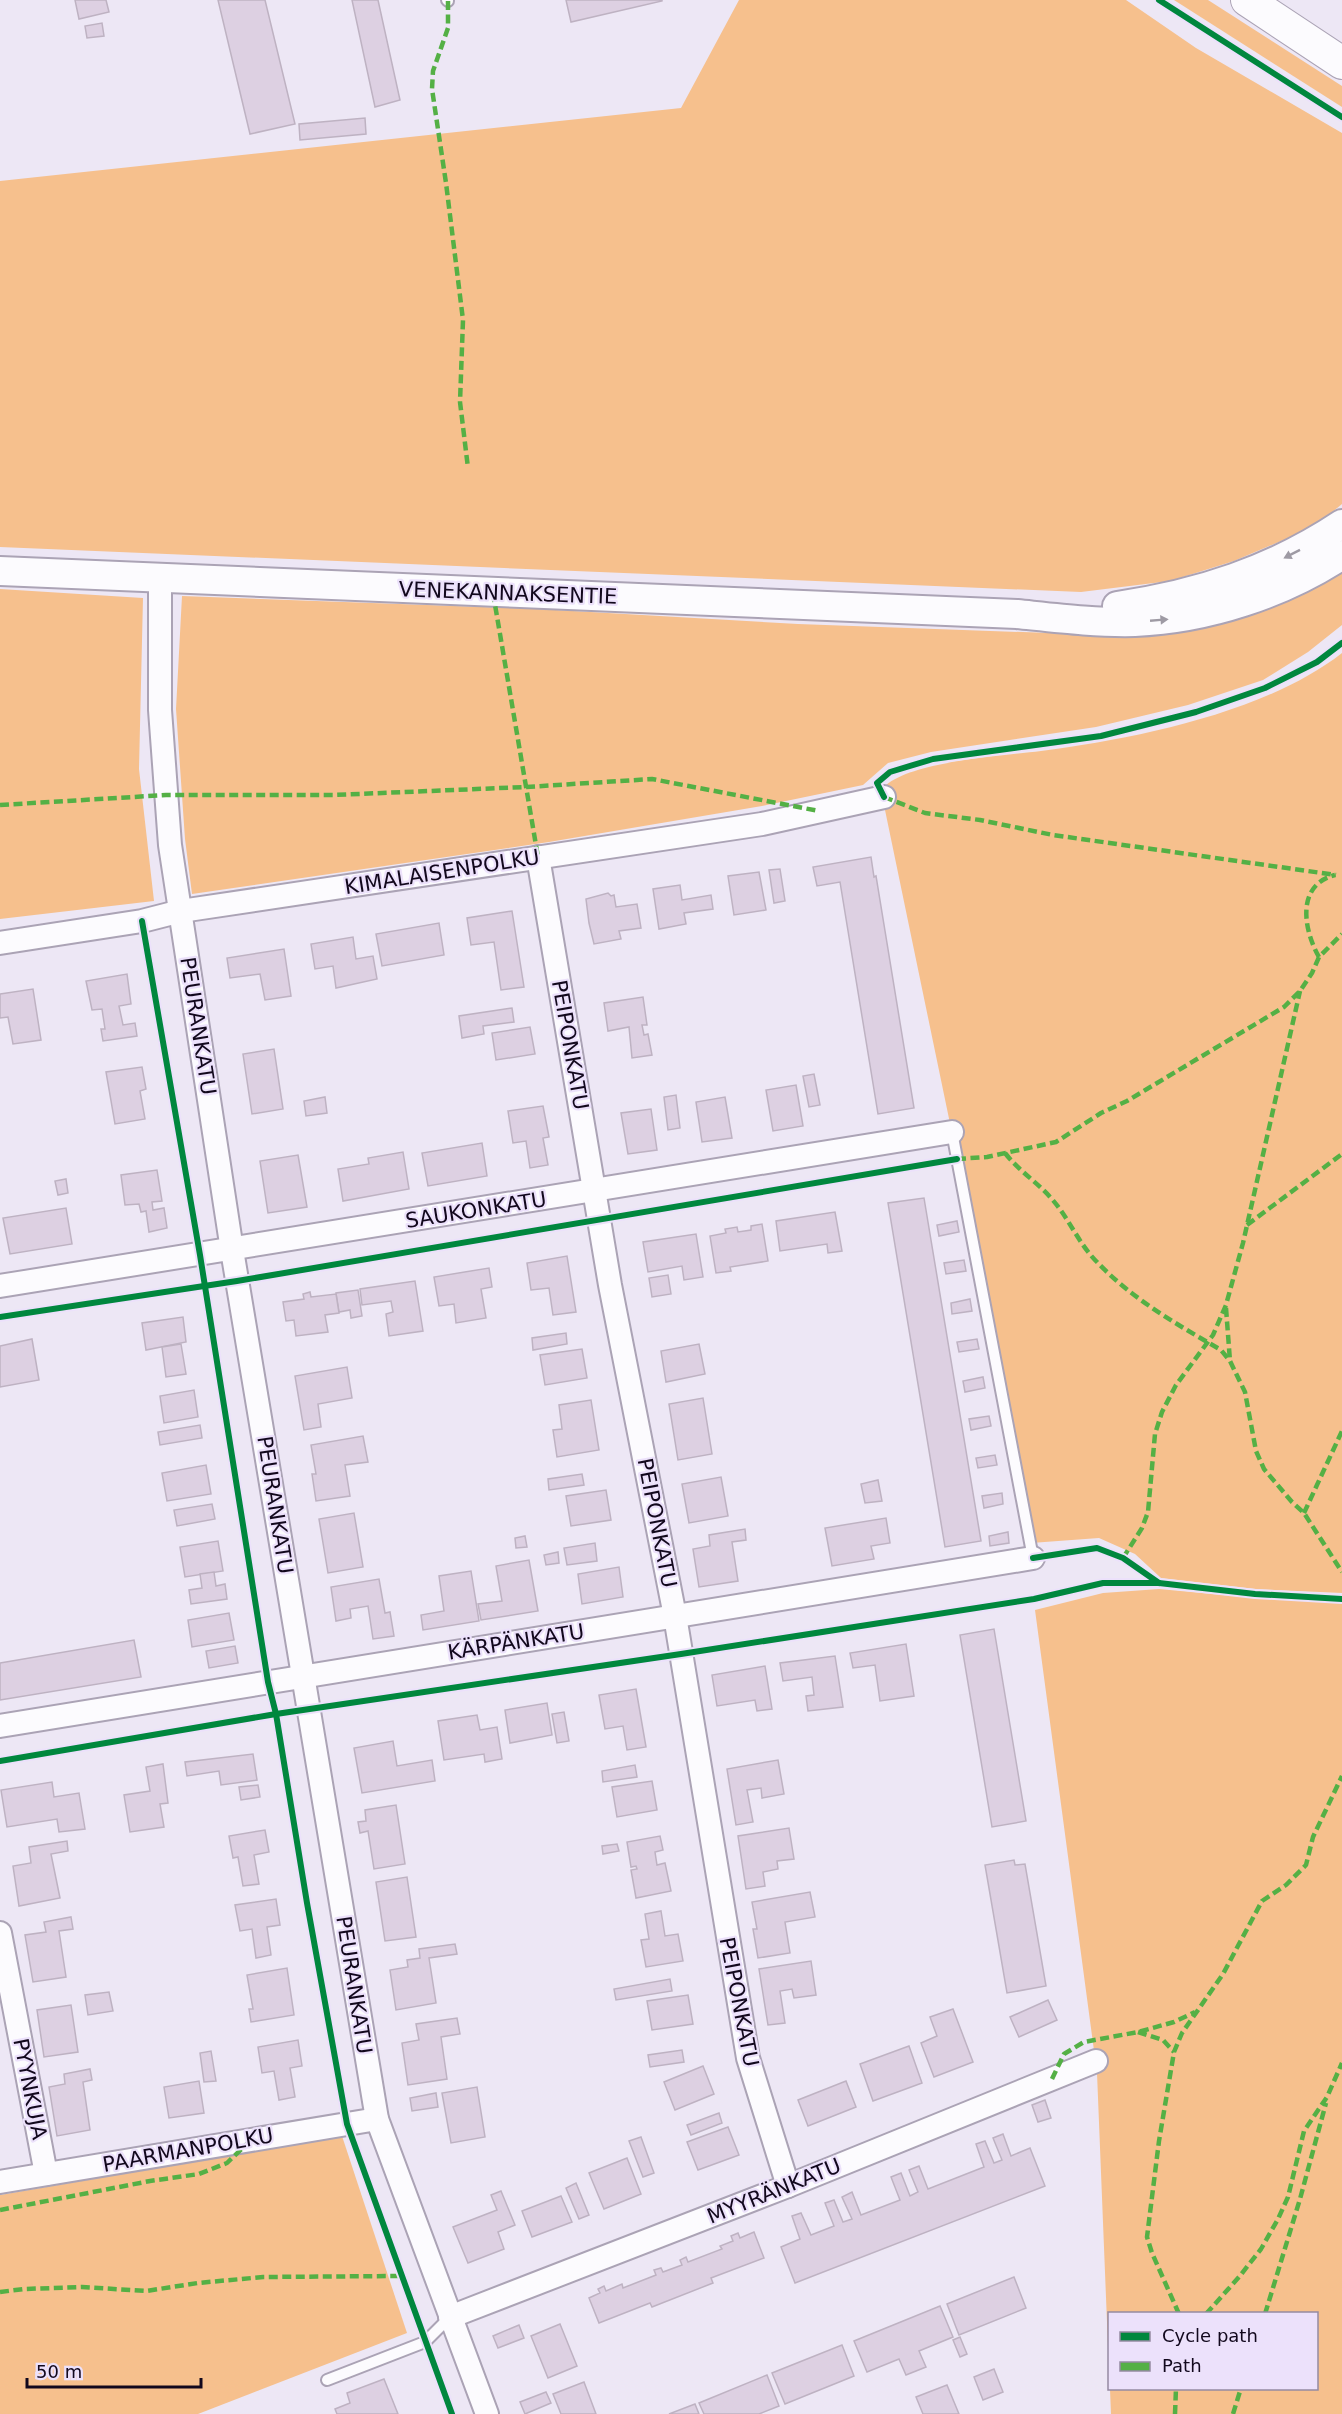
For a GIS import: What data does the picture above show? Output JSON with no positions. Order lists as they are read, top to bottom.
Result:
{
  "streets": {
    "street": [
      "VENEKANNAKSENTIE",
      "KIMALAISENPOLKU",
      "PEURANKATU",
      "PEIPONKATU",
      "SAUKONKATU",
      "KÄRPÄNKATU",
      "PYYNKUJA",
      "PAARMANPOLKU",
      "MYYRÄNKATU"
    ]
  },
  "crossings": [
    ["VENEKANNAKSENTIE", "PEURANKATU"],
    ["KIMALAISENPOLKU", "PEURANKATU"],
    ["KIMALAISENPOLKU", "PEIPONKATU"],
    ["PEURANKATU", "SAUKONKATU"],
    ["PEURANKATU", "KÄRPÄNKATU"],
    ["PEURANKATU", "PAARMANPOLKU"],
    ["PEURANKATU", "MYYRÄNKATU"],
    ["PEIPONKATU", "SAUKONKATU"],
    ["PEIPONKATU", "KÄRPÄNKATU"],
    ["PEIPONKATU", "MYYRÄNKATU"],
    ["PYYNKUJA", "PAARMANPOLKU"]
  ],
  "legend": ["Cycle path", "Path"],
  "scale_bar": "50 m"
}
